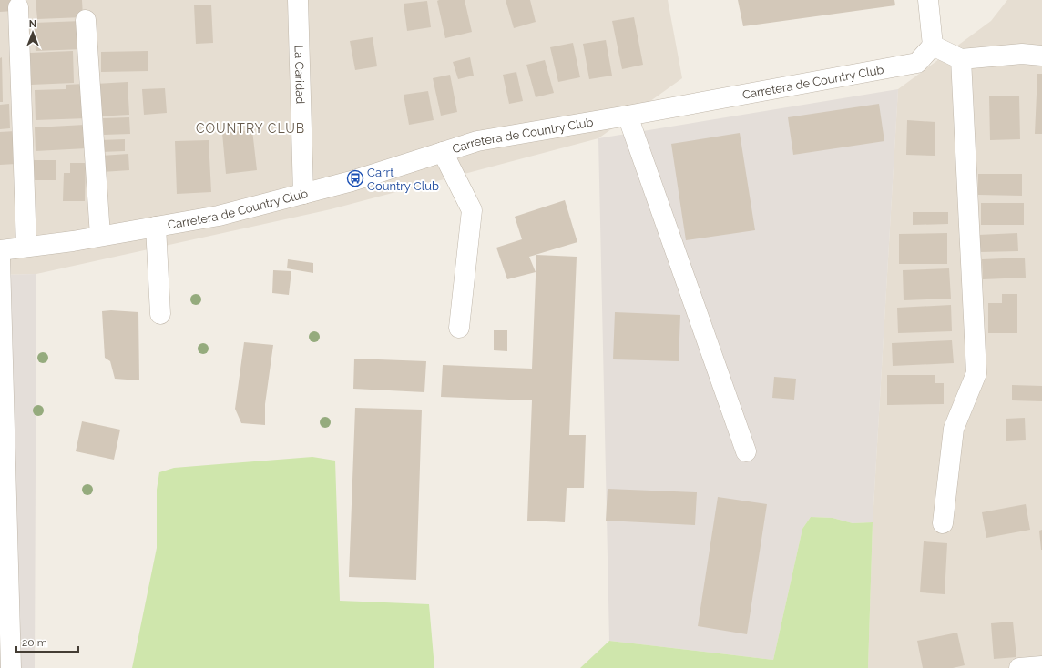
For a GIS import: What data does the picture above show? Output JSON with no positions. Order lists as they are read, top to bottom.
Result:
{
  "streets": {
    "street": ["La Caridad", "Carretera de Country Club"]
  },
  "crossings": [
    ["La Caridad", "Carretera de Country Club"]
  ],
  "districts": ["COUNTRY CLUB"],
  "places": {
    "bus stop": ["Carrt Country Club"]
  },
  "scale_bar": "20 m",
  "north": "top"
}
